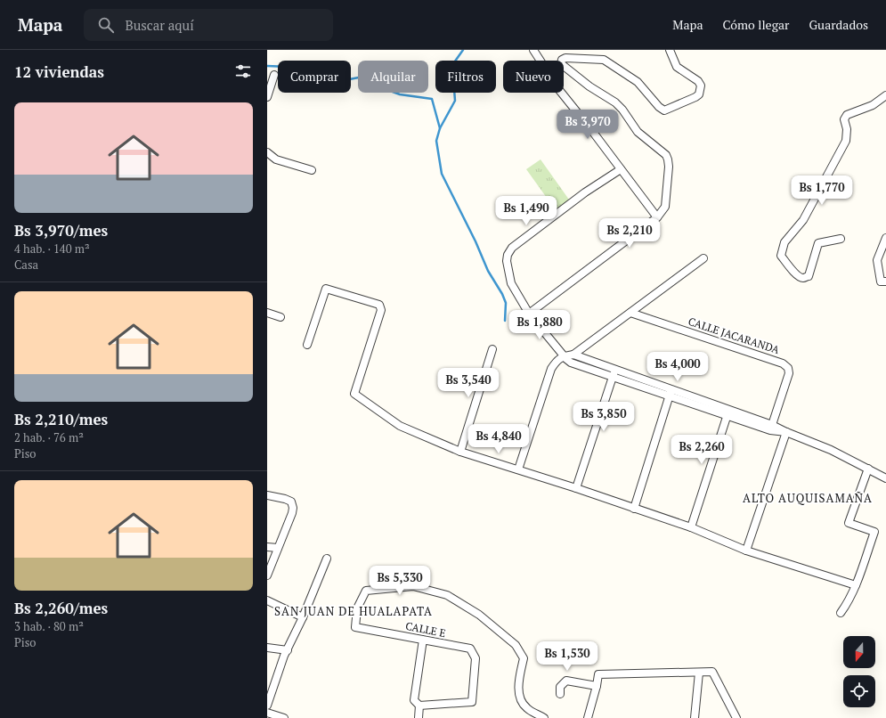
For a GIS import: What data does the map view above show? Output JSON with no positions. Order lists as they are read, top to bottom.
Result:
{
  "streets": {
    "street": ["CALLE JACARANDA", "CALLE E"]
  },
  "districts": ["ALTO AUQUISAMAÑA", "SAN JUAN DE HUALAPATA"],
  "north": "bottom",
  "page": {
    "header": "Mapa",
    "search": "Buscar aquí",
    "nav": ["Mapa", "Cómo llegar", "Guardados"],
    "heading": "12 viviendas",
    "chip": [
      "Comprar",
      "Alquilar",
      "Filtros",
      "Nuevo"
    ],
    "list": [
      {
        "name": "Bs 3,970/mes",
        "note": "4 hab. · 140 m² · Casa"
      },
      {
        "name": "Bs 2,210/mes",
        "note": "2 hab. · 76 m² · Piso"
      },
      {
        "name": "Bs 2,260/mes",
        "note": "3 hab. · 80 m² · Piso"
      }
    ],
    "price": [
      "Bs 3,970",
      "Bs 1,770",
      "Bs 1,490",
      "Bs 2,210",
      "Bs 1,880",
      "Bs 4,000",
      "Bs 3,540",
      "Bs 3,850",
      "Bs 4,840",
      "Bs 2,260",
      "Bs 5,330",
      "Bs 1,530"
    ]
  }
}
